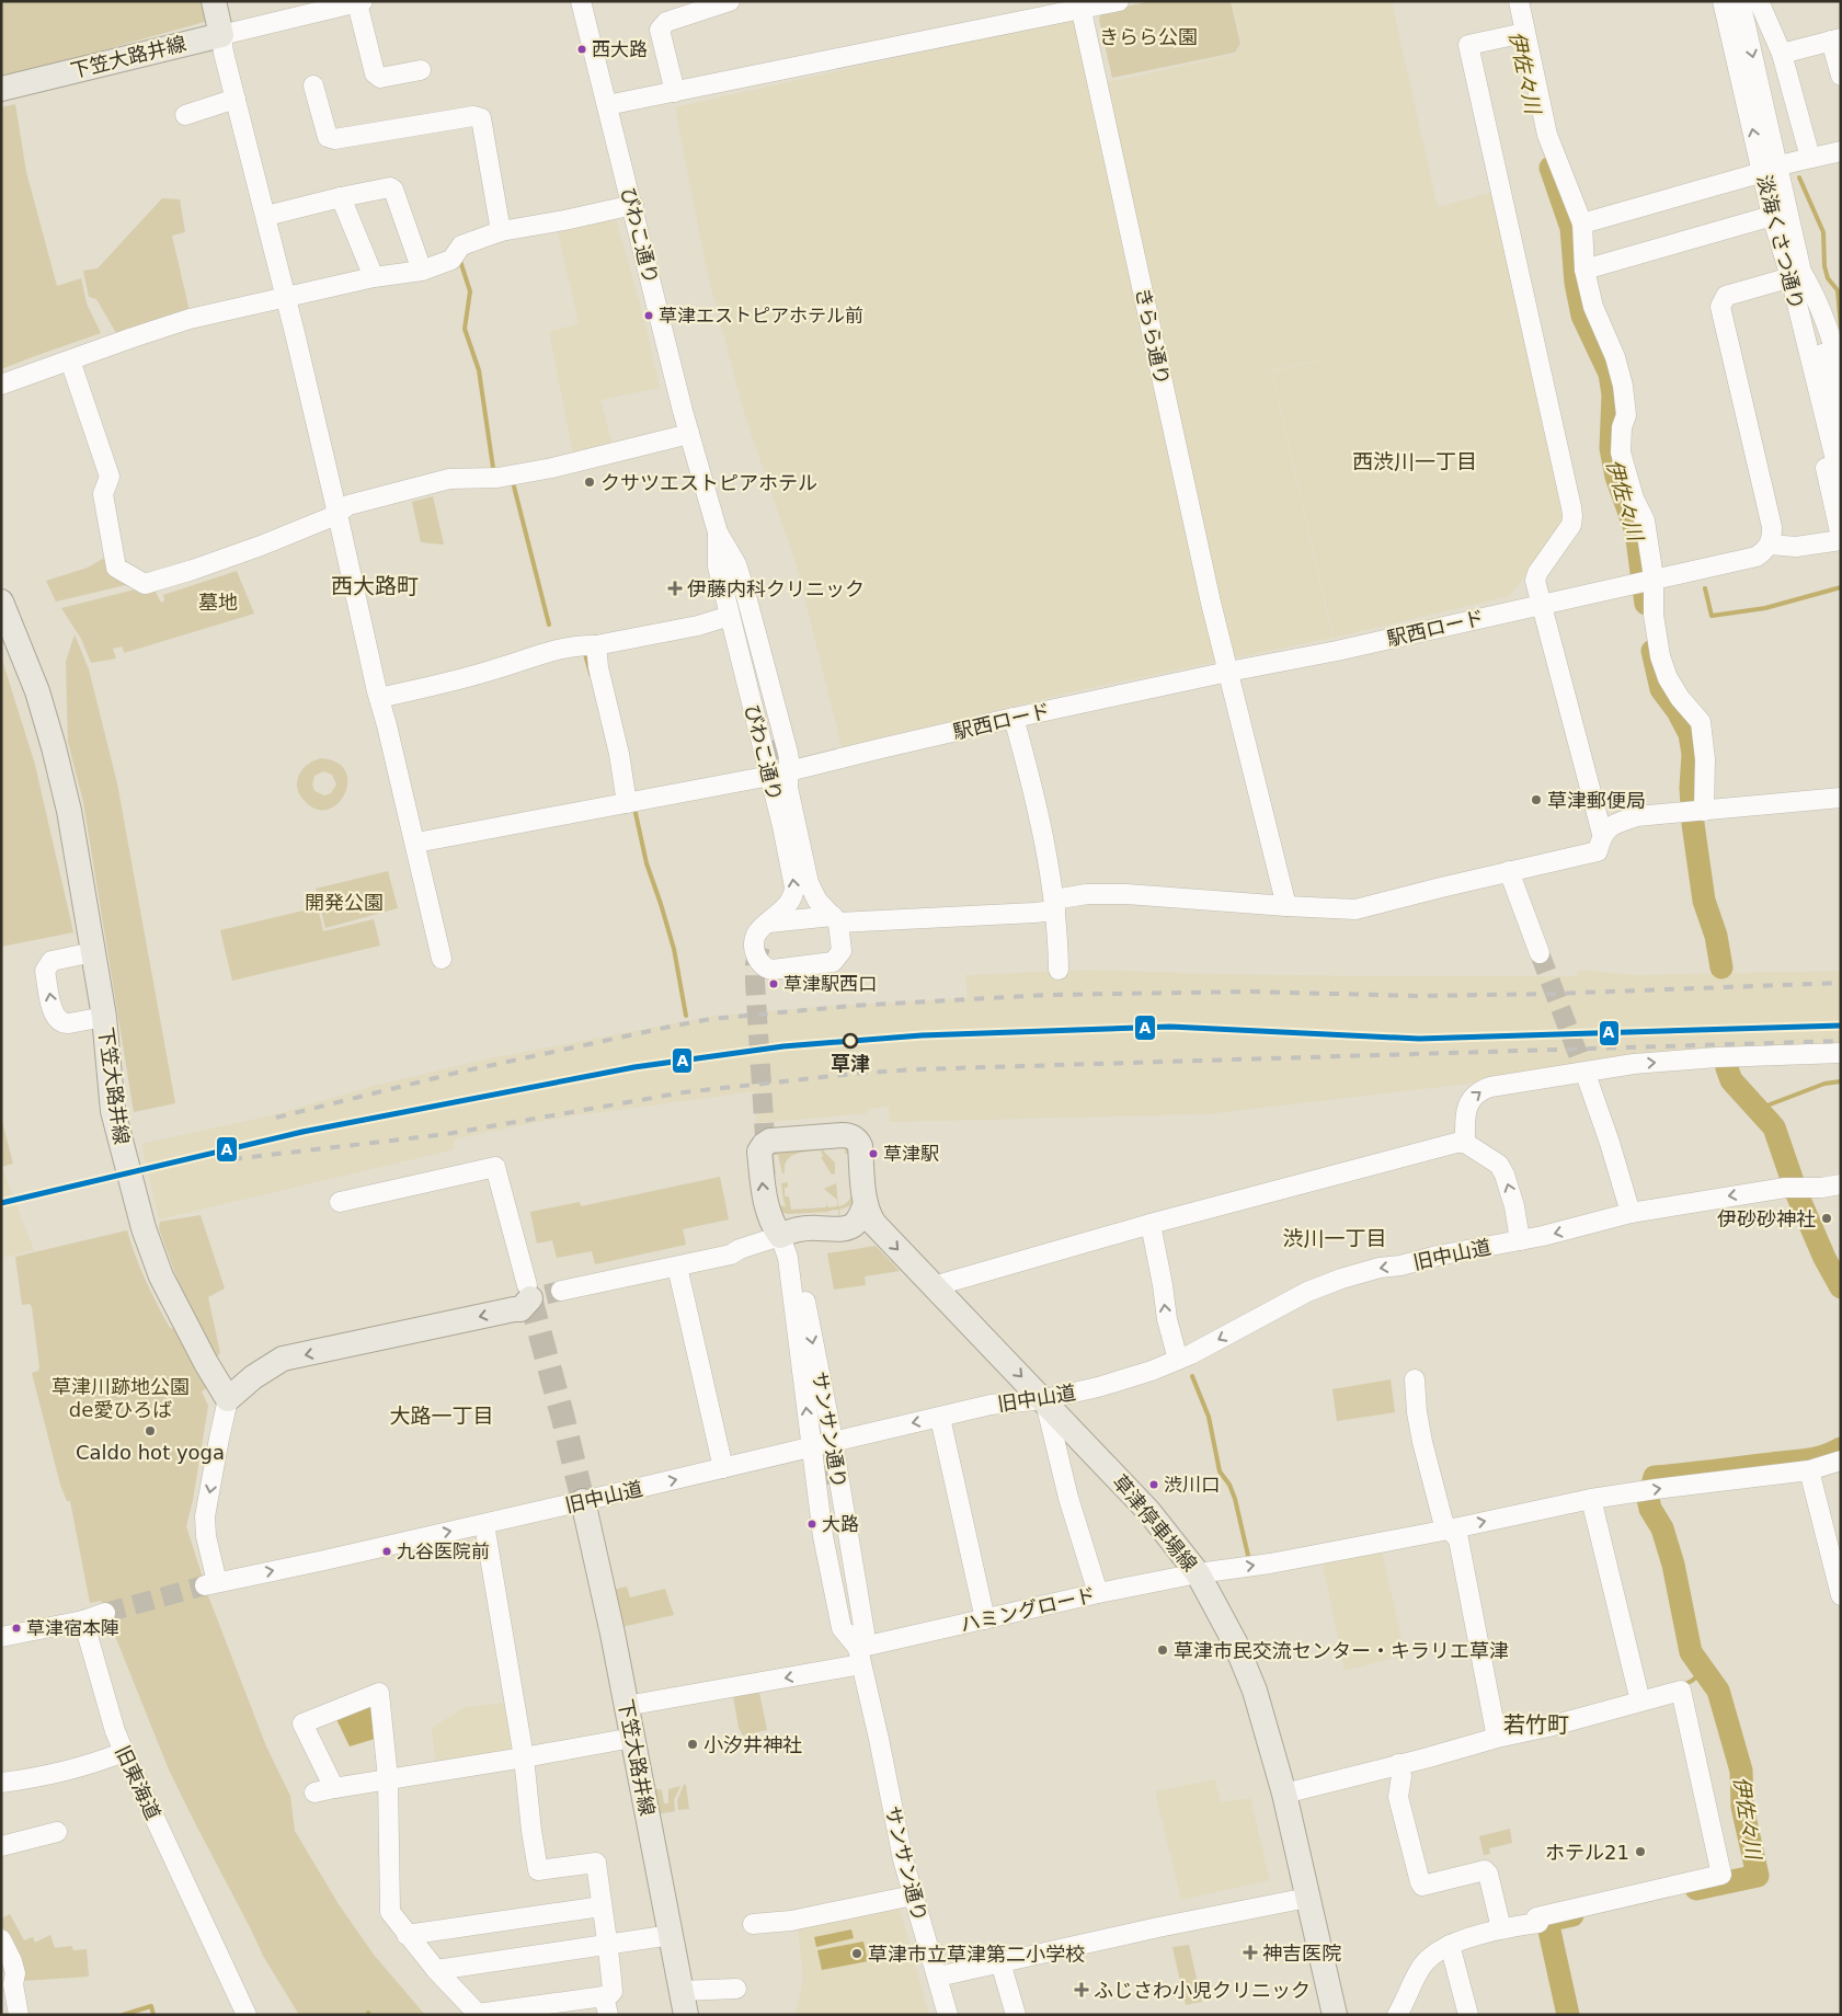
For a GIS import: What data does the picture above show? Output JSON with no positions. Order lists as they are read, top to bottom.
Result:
{
  "streets": {
    "main road": ["下笠大路井線", "草津停車場線"],
    "street": [
      "びわこ通り",
      "淡海くさつ通り",
      "きらら通り",
      "駅西ロード",
      "旧中山道",
      "サンサン通り",
      "ハミングロード",
      "旧東海道"
    ]
  },
  "crossings": [
    ["下笠大路井線", "旧中山道"],
    ["下笠大路井線", "ハミングロード"],
    ["びわこ通り", "駅西ロード"],
    ["きらら通り", "駅西ロード"],
    ["旧中山道", "サンサン通り"],
    ["旧中山道", "草津停車場線"],
    ["サンサン通り", "草津停車場線"],
    ["サンサン通り", "ハミングロード"],
    ["草津停車場線", "ハミングロード"]
  ],
  "districts": [
    "西渋川一丁目",
    "西大路町",
    "渋川一丁目",
    "大路一丁目",
    "若竹町"
  ],
  "water": ["伊佐々川"],
  "parks": [
    "きらら公園",
    "墓地",
    "開発公園",
    "草津川跡地公園 de愛ひろば"
  ],
  "places": {
    "other": [
      "西大路",
      "草津エストピアホテル前",
      "クサツエストピアホテル",
      "草津郵便局",
      "草津駅西口",
      "草津",
      "草津駅",
      "伊砂砂神社",
      "Caldo hot yoga",
      "渋川口",
      "大路",
      "九谷医院前",
      "草津宿本陣",
      "草津市民交流センター・キラリエ草津",
      "小汐井神社",
      "ホテル21",
      "草津市立草津第二小学校"
    ],
    "health": ["伊藤内科クリニック", "神吉医院", "ふじさわ小児クリニック"]
  },
  "lines": ["transit line A"]
}
